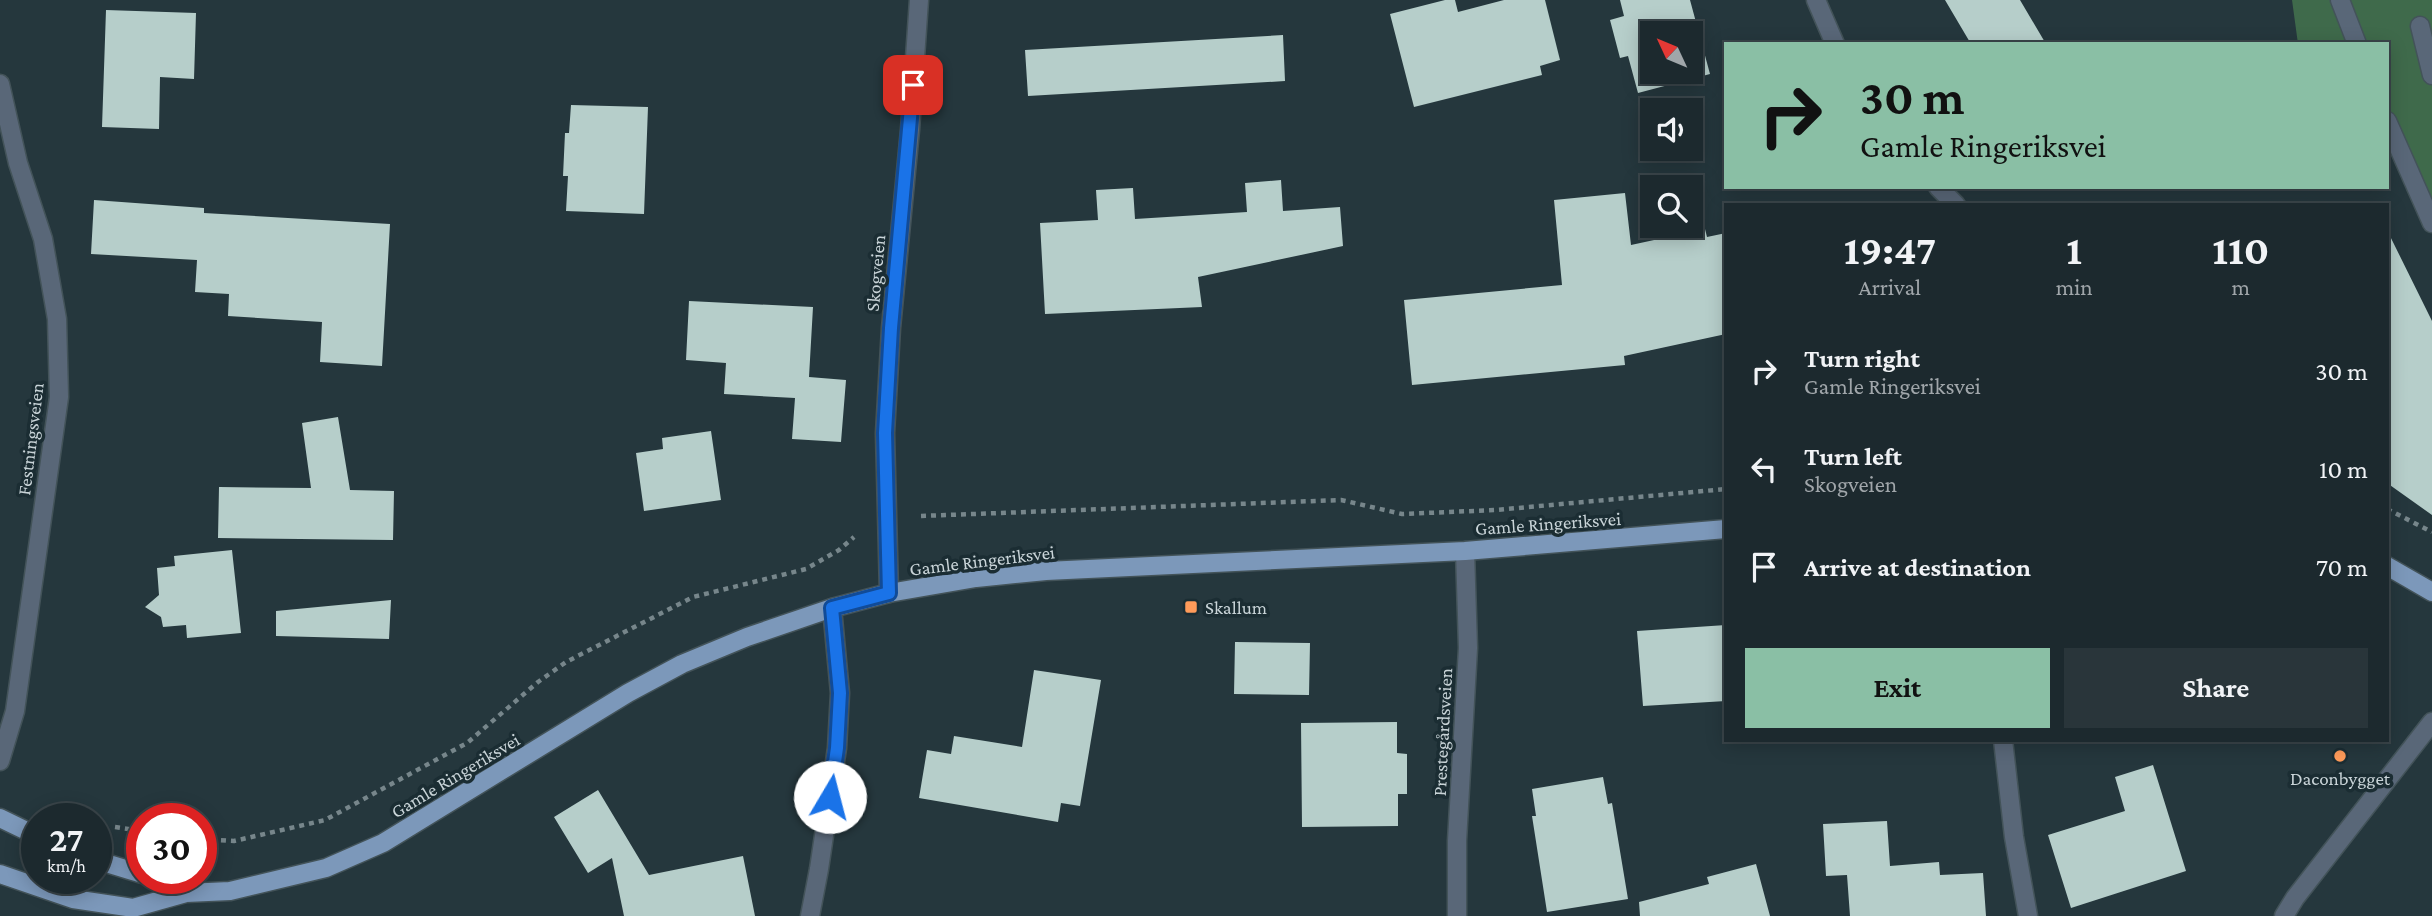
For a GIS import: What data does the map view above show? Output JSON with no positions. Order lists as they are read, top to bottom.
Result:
{
  "streets": {
    "main road": ["Gamle Ringeriksvei"],
    "street": ["Skogveien", "Festningsveien", "Prestegårdsveien"]
  },
  "crossings": [
    ["Skogveien", "Gamle Ringeriksvei"],
    ["Gamle Ringeriksvei", "Prestegårdsveien"]
  ],
  "places": {
    "transit": ["Skallum"],
    "other": ["Daconbygget"]
  },
  "north": "top left",
  "page": {
    "turn": ["30 m", "Gamle Ringeriksvei"],
    "eta": [
      "19:47",
      "Arrival",
      "1",
      "min",
      "110",
      "m"
    ],
    "list": [
      {
        "name": "Turn right",
        "note": "Gamle Ringeriksvei",
        "value": "30 m"
      },
      {
        "name": "Turn left",
        "note": "Skogveien",
        "value": "10 m"
      },
      {
        "name": "Arrive at destination",
        "value": "70 m"
      }
    ],
    "buttons": ["Exit", "Share"],
    "speed": "27 km/h",
    "limit": "30"
  }
}
